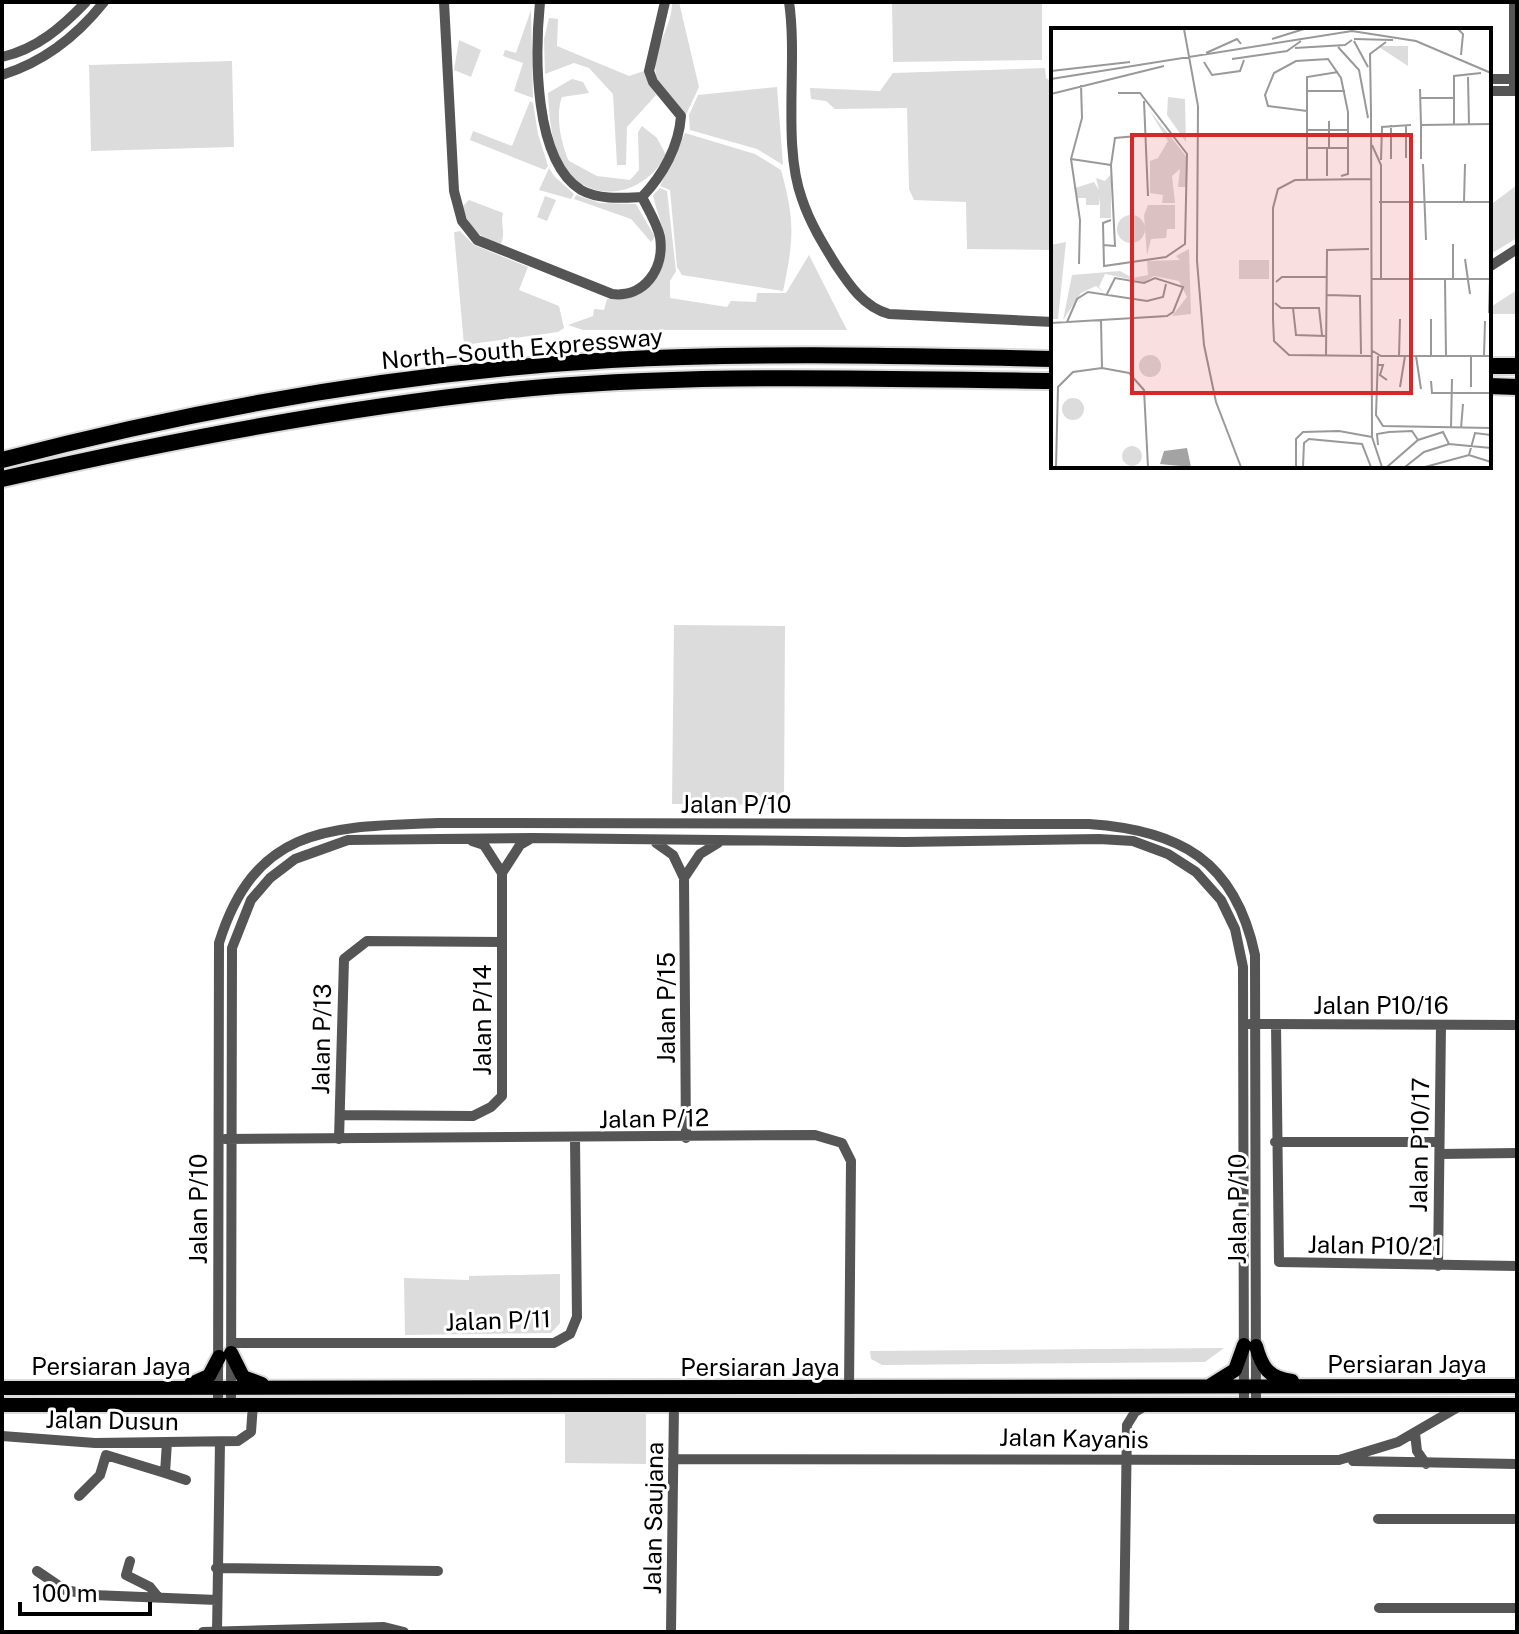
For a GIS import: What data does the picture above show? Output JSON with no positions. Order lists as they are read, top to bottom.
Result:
{
  "streets": {
    "highway": ["North–South Expressway"],
    "main road": ["Persiaran Jaya"],
    "street": [
      "Jalan P/10",
      "Jalan P10/16",
      "Jalan P/15",
      "Jalan P/14",
      "Jalan P/13",
      "Jalan P/12",
      "Jalan P10/17",
      "Jalan P10/21",
      "Jalan P/11",
      "Jalan Dusun",
      "Jalan Kayanis",
      "Jalan Saujana"
    ]
  },
  "crossings": [
    ["Jalan P/10", "Jalan P10/16"],
    ["Jalan P/10", "Jalan P/12"],
    ["Jalan P/10", "Jalan P/11"],
    ["Jalan P/10", "Persiaran Jaya"],
    ["Jalan P10/16", "Jalan P10/17"],
    ["Jalan P10/16", "Jalan P10/21"],
    ["Jalan P/15", "Jalan P/12"],
    ["Jalan P/14", "Jalan P/13"],
    ["Jalan P/13", "Jalan P/12"],
    ["Jalan P/12", "Jalan P/11"],
    ["Jalan P/12", "Persiaran Jaya"],
    ["Jalan P10/17", "Jalan P10/21"],
    ["Persiaran Jaya", "Jalan Kayanis"],
    ["Persiaran Jaya", "Jalan Saujana"],
    ["Jalan Kayanis", "Jalan Saujana"]
  ],
  "scale_bar": "100 m"
}
